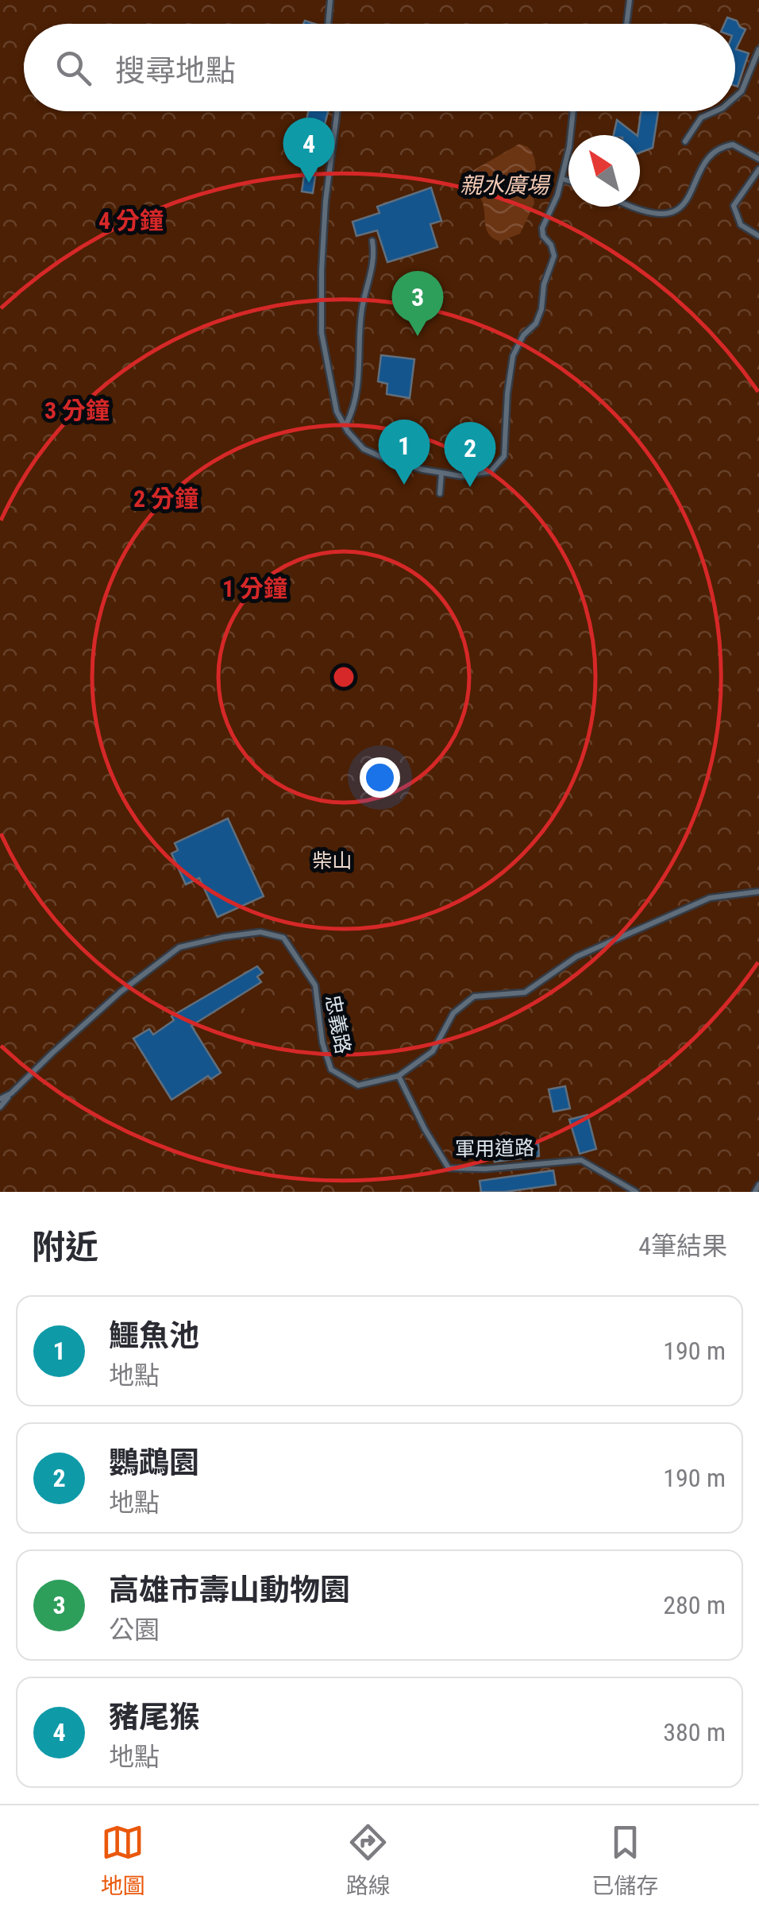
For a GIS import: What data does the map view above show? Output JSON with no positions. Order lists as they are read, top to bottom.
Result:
{
  "streets": {
    "lane": ["忠義路", "軍用道路"]
  },
  "crossings": [
    ["忠義路", "軍用道路"]
  ],
  "water": ["親水廣場"],
  "parks": ["柴山"],
  "north": "top left",
  "page": {
    "search": "搜尋地點",
    "pins": [
      "4",
      "3",
      "1",
      "2"
    ],
    "heading": ["附近", "4筆結果"],
    "list": [
      {
        "mark": "1",
        "name": "鱷魚池",
        "note": "地點",
        "value": "190 m"
      },
      {
        "mark": "2",
        "name": "鸚鵡園",
        "note": "地點",
        "value": "190 m"
      },
      {
        "mark": "3",
        "name": "高雄市壽山動物園",
        "note": "公園",
        "value": "280 m"
      },
      {
        "mark": "4",
        "name": "豬尾猴",
        "note": "地點",
        "value": "380 m"
      }
    ],
    "nav": ["地圖", "路線", "已儲存"]
  },
  "rings": [
    "4 分鐘",
    "3 分鐘",
    "2 分鐘",
    "1 分鐘"
  ]
}
